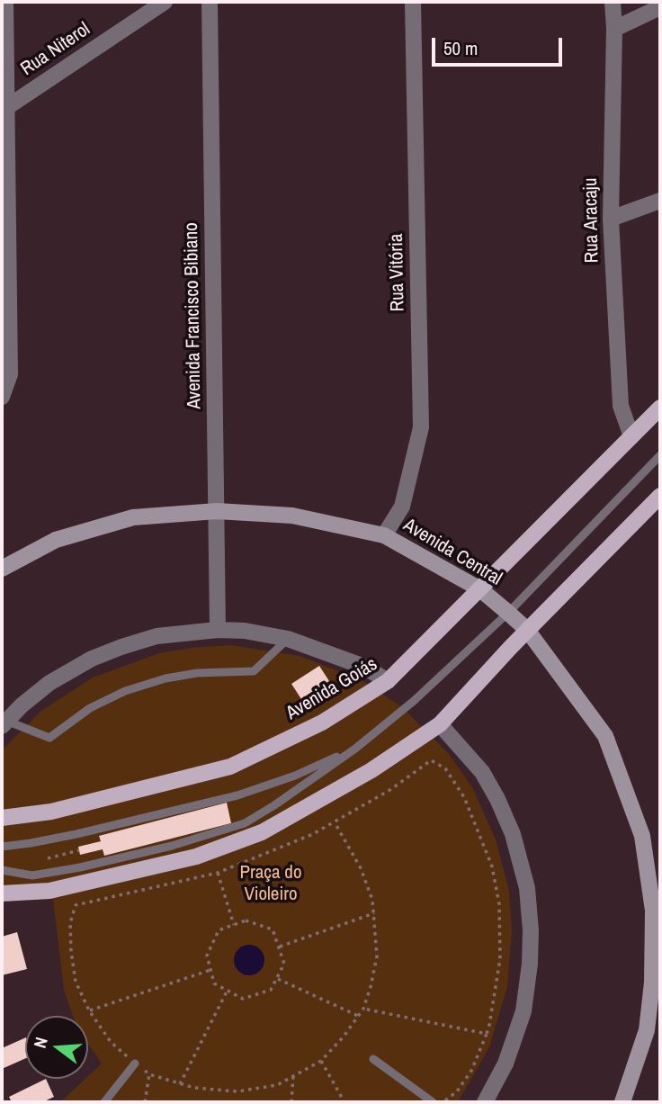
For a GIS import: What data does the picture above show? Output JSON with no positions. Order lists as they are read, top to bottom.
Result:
{
  "streets": {
    "main road": ["Avenida Goiás"],
    "street": [
      "Rua Niterol",
      "Rua Aracaju",
      "Rua Vitória",
      "Avenida Francisco Bibiano",
      "Avenida Central"
    ]
  },
  "crossings": [
    ["Rua Aracaju", "Avenida Goiás"],
    ["Rua Vitória", "Avenida Central"],
    ["Avenida Francisco Bibiano", "Avenida Central"],
    ["Avenida Central", "Avenida Goiás"]
  ],
  "parks": ["Praça do Violeiro"],
  "scale_bar": "50 m",
  "north": "left"
}
